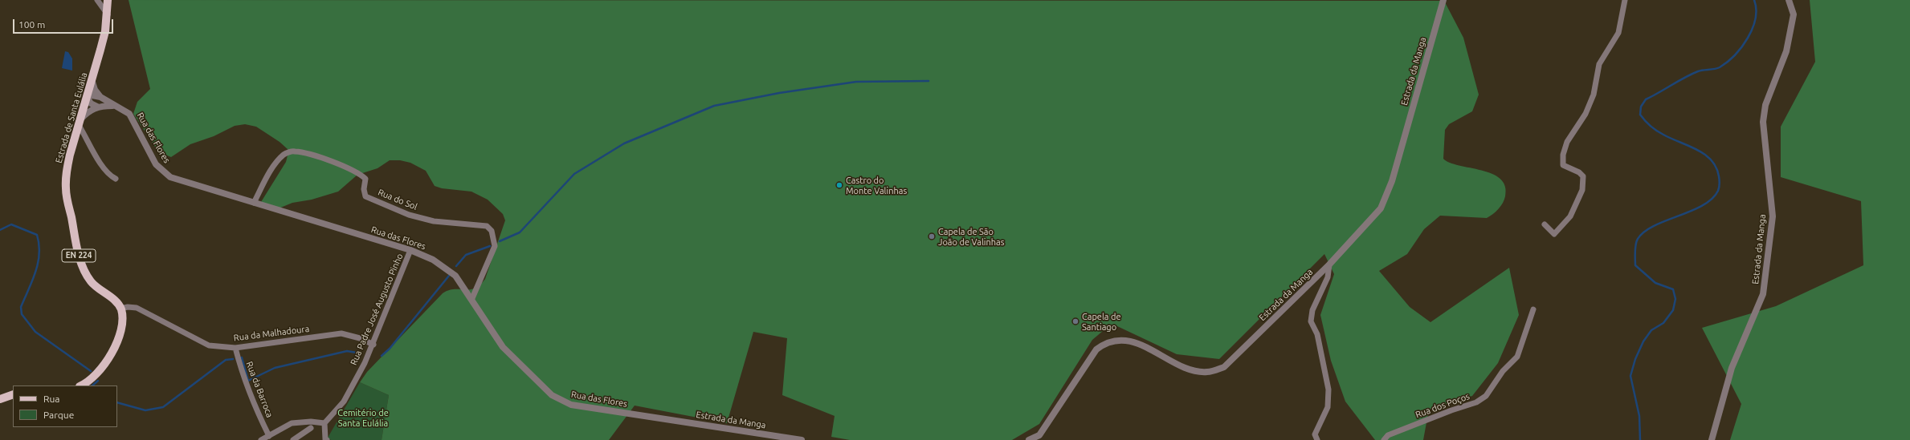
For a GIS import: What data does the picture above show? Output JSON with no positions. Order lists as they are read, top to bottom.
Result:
{
  "streets": {
    "main road": ["Estrada de Santa Eulália", "EN 224"],
    "street": [
      "Estrada da Manga",
      "Rua das Flores",
      "Rua do Sol",
      "Rua Padre José Augusto Pinho",
      "Rua da Malhadoura",
      "Rua da Barroca",
      "Rua dos Poços"
    ]
  },
  "crossings": [
    ["Estrada da Manga", "Rua das Flores"],
    ["Estrada de Santa Eulália", "EN 224"],
    ["Estrada de Santa Eulália", "Rua da Malhadoura"],
    ["Rua das Flores", "Rua do Sol"],
    ["Rua das Flores", "Rua Padre José Augusto Pinho"],
    ["Rua Padre José Augusto Pinho", "Rua da Malhadoura"],
    ["Rua da Malhadoura", "Rua da Barroca"]
  ],
  "parks": ["Cemitério de Santa Eulália"],
  "places": ["Castro do Monte Valinhas", "Capela de São João de Valinhas", "Capela de Santiago"],
  "legend": ["Rua", "Parque"],
  "scale_bar": "100 m"
}
